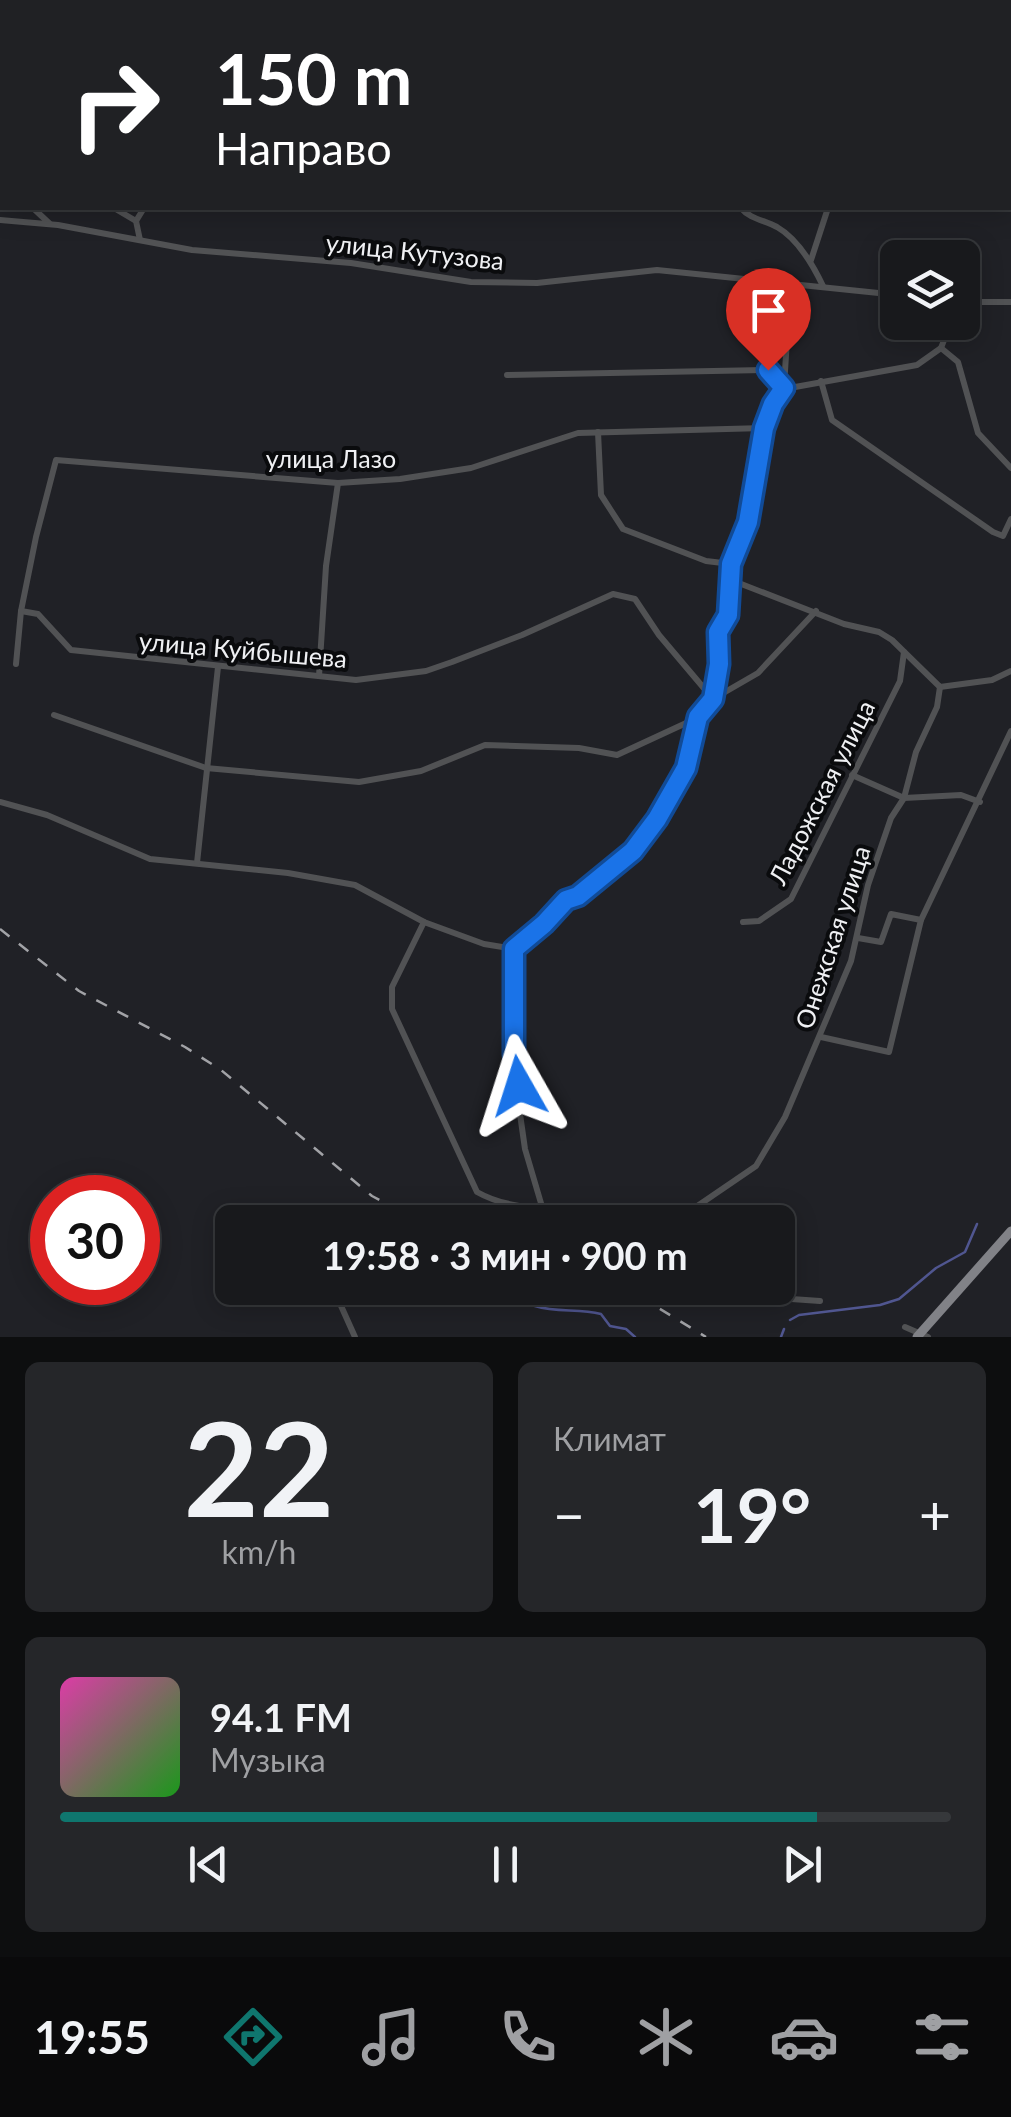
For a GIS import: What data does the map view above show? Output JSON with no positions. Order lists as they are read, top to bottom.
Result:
{
  "streets": {
    "street": [
      "улица Кутузова",
      "улица Лазо",
      "улица Куйбышева",
      "Ладожская улица",
      "Онежская улица"
    ]
  },
  "crossings": [
    ["улица Лазо", "улица Куйбышева"]
  ],
  "page": {
    "turn": ["150 m", "Направо"],
    "limit": "30",
    "trip": "19:58 · 3 мин · 900 m",
    "tile": [
      ["22", "km/h"],
      "Климат"
    ],
    "heat": ["−", "19°", "+"],
    "song": ["94.1 FM", "Музыка"],
    "tabs": "19:55"
  }
}
